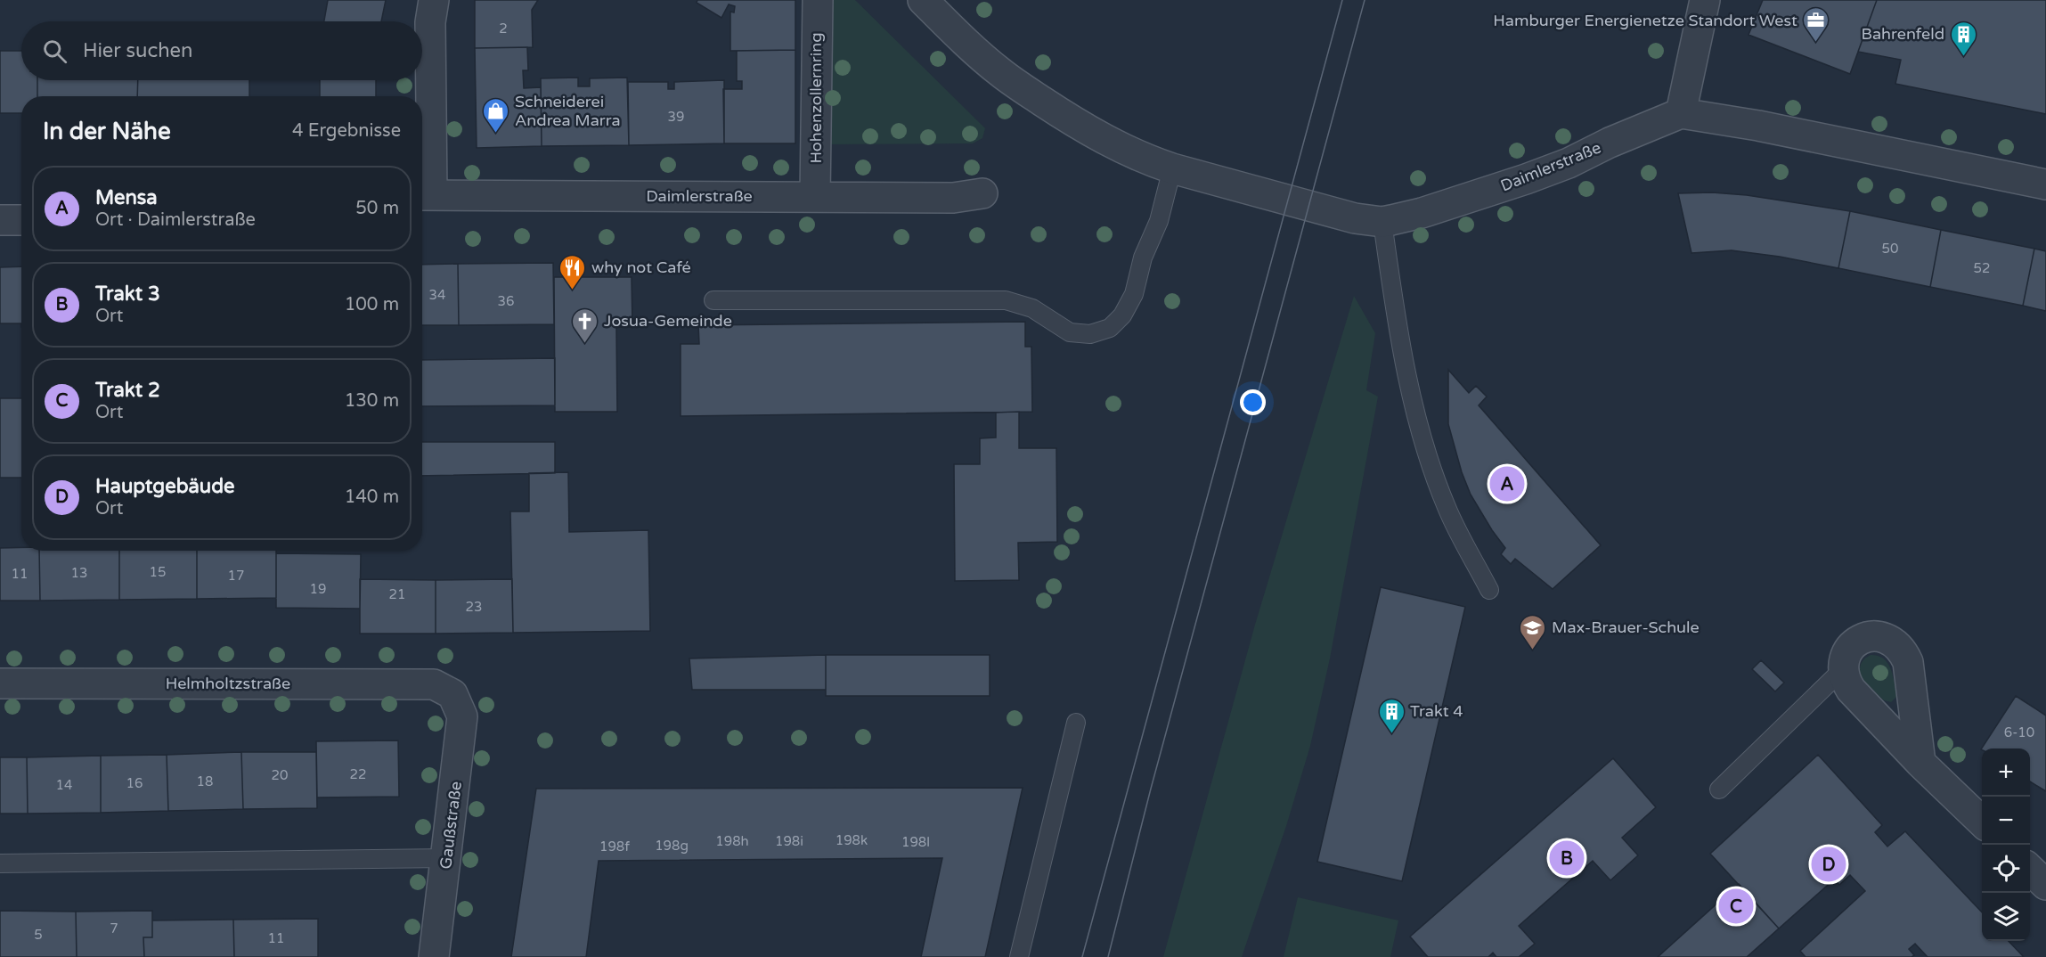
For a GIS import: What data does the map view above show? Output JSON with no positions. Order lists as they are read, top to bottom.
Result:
{
  "streets": {
    "street": [
      "Hohenzollernring",
      "Daimlerstraße",
      "Helmholtzstraße",
      "Gaußstraße"
    ]
  },
  "crossings": [
    ["Hohenzollernring", "Daimlerstraße"],
    ["Helmholtzstraße", "Gaußstraße"]
  ],
  "places": {
    "office": ["Hamburger Energienetze Standort West"],
    "building": ["Bahrenfeld", "Trakt 4"],
    "shop": ["Schneiderei Andrea Marra"],
    "restaurant": ["why not Café"],
    "church": ["Josua-Gemeinde"],
    "school or university": ["Max-Brauer-Schule"]
  },
  "house_numbers": [
    "2",
    "39",
    "50",
    "52",
    "34",
    "36",
    "15",
    "13",
    "11",
    "17",
    "19",
    "21",
    "23",
    "6-10",
    "22",
    "20",
    "18",
    "16",
    "14",
    "198k",
    "198h",
    "198i",
    "198l",
    "198g",
    "198f",
    "7",
    "5",
    "11"
  ],
  "page": {
    "search": "Hier suchen",
    "heading": ["In der Nähe", "4 Ergebnisse"],
    "list": [
      {
        "mark": "A",
        "name": "Mensa",
        "note": "Ort · Daimlerstraße",
        "value": "50 m"
      },
      {
        "mark": "B",
        "name": "Trakt 3",
        "note": "Ort",
        "value": "100 m"
      },
      {
        "mark": "C",
        "name": "Trakt 2",
        "note": "Ort",
        "value": "130 m"
      },
      {
        "mark": "D",
        "name": "Hauptgebäude",
        "note": "Ort",
        "value": "140 m"
      }
    ],
    "pins": [
      "A",
      "B",
      "D",
      "C"
    ],
    "map_buttons": ["+", "−"]
  }
}
